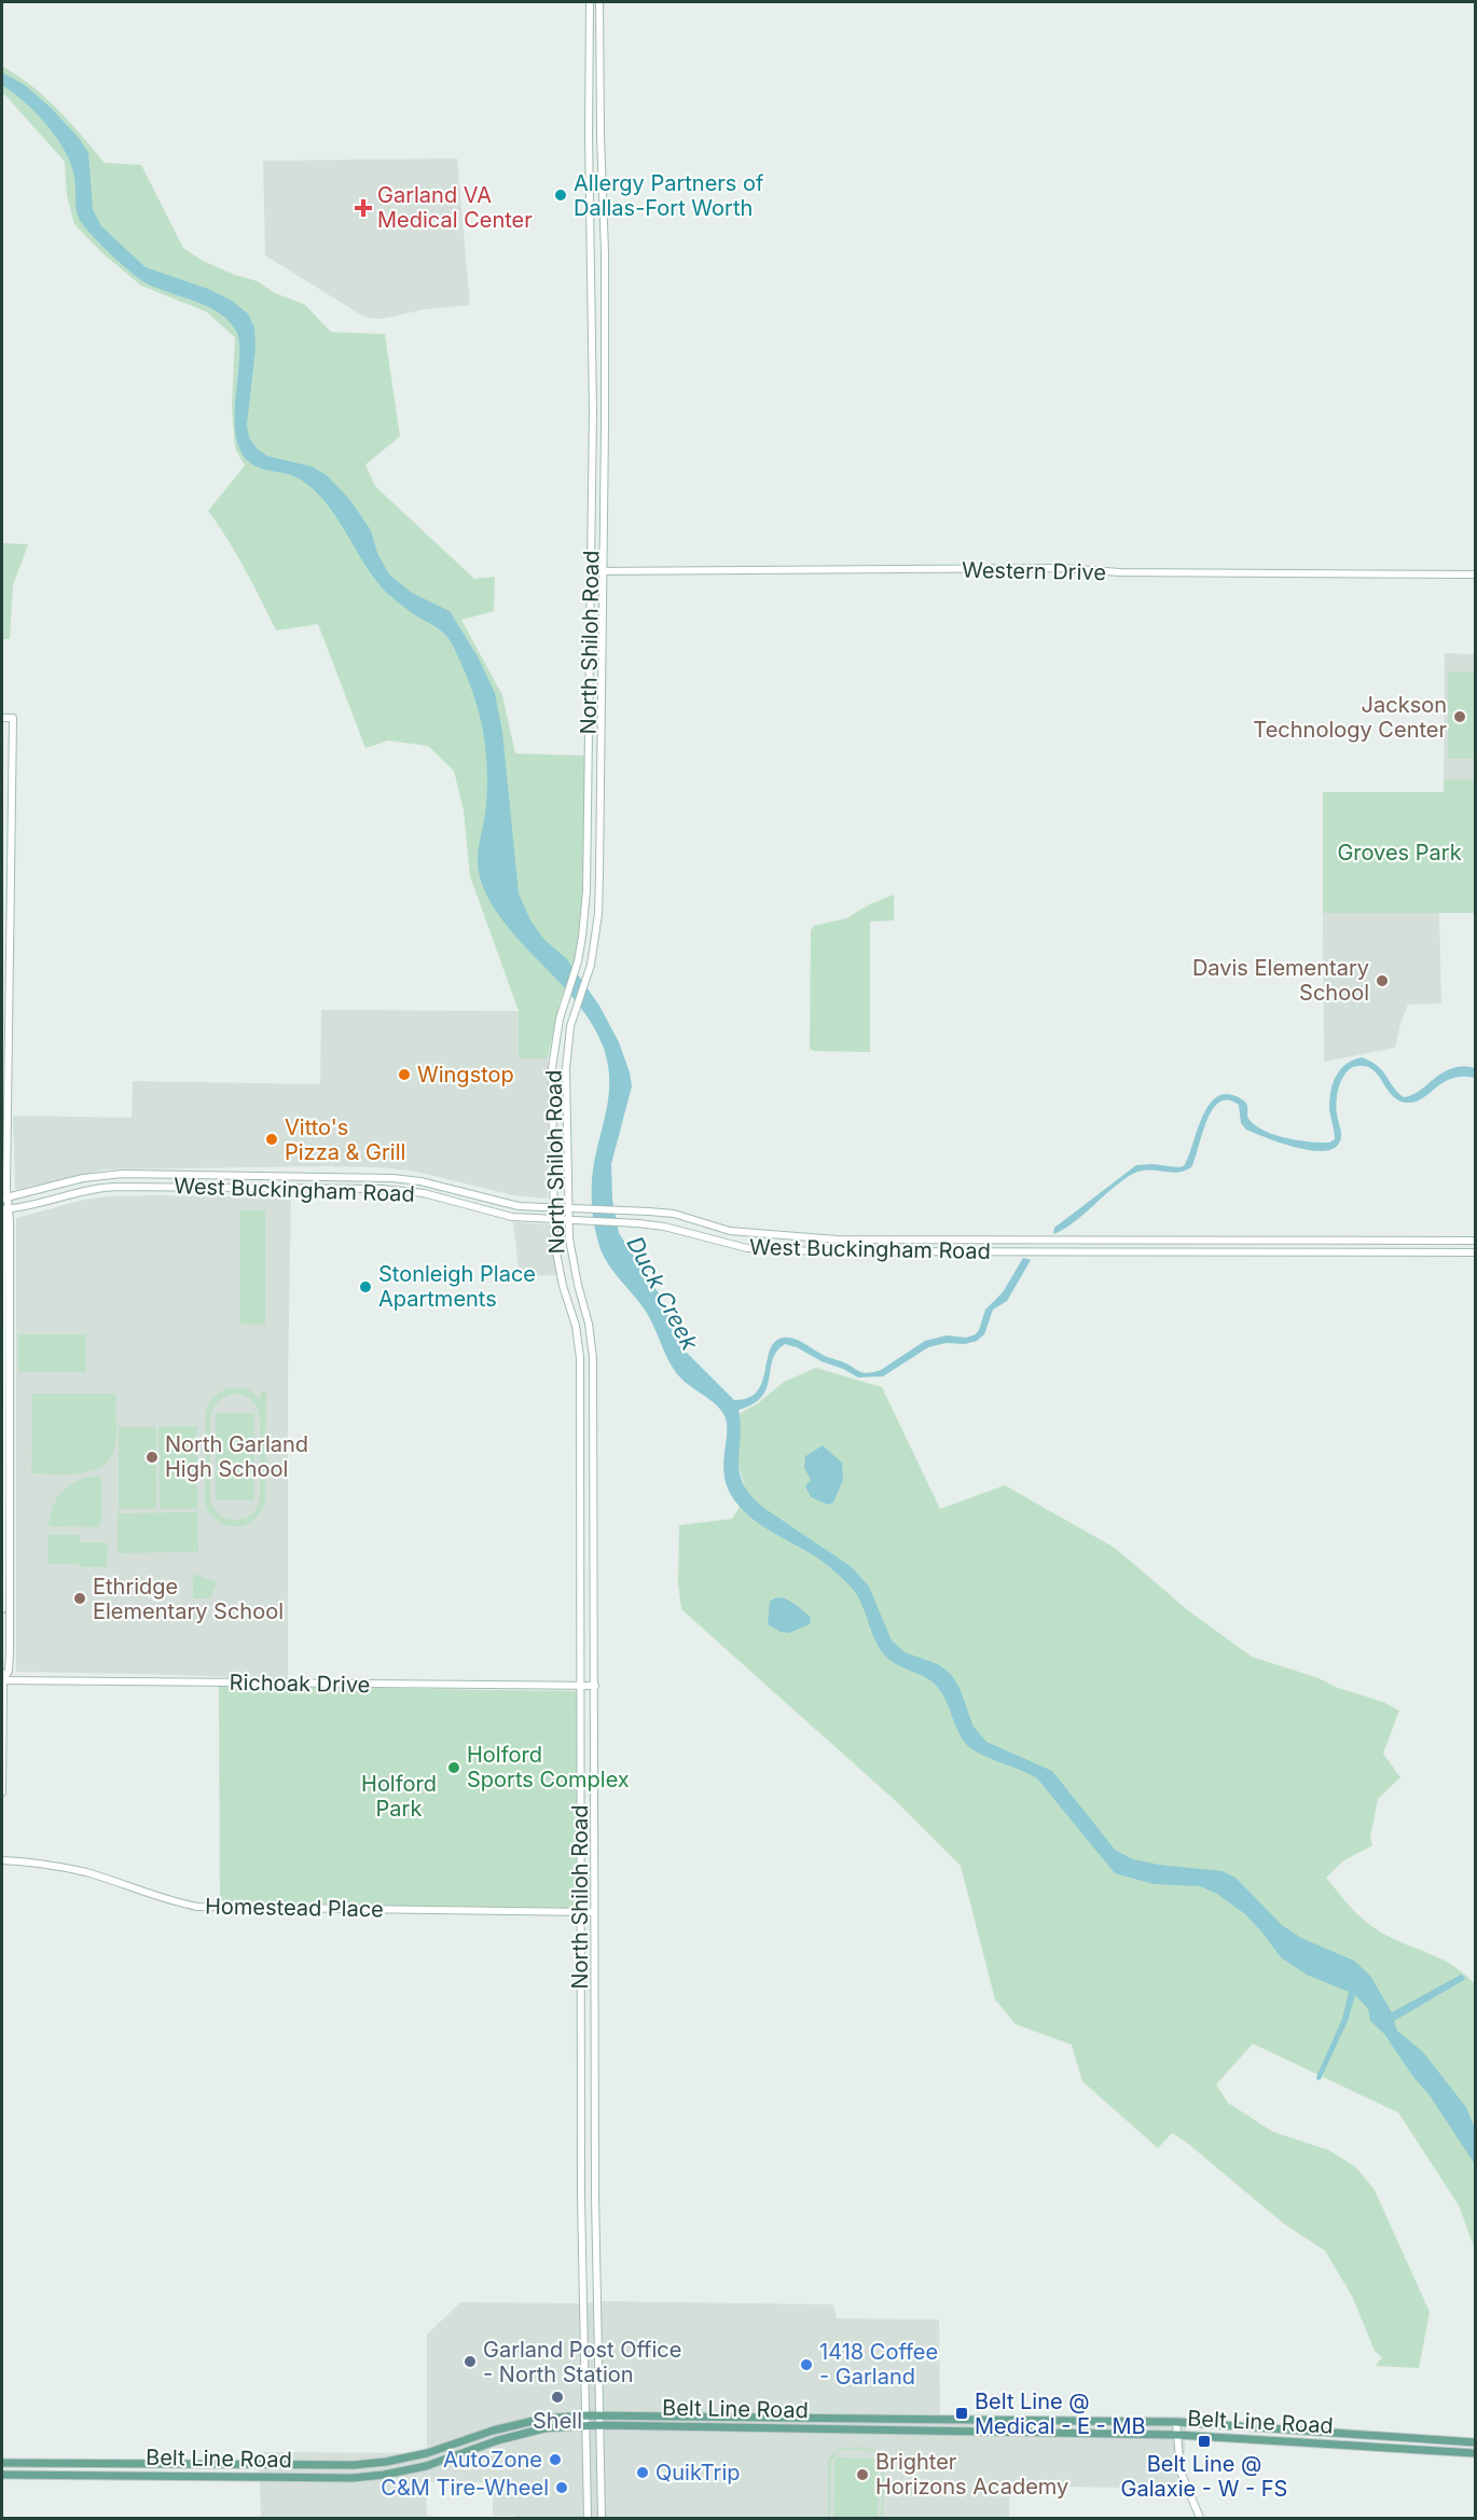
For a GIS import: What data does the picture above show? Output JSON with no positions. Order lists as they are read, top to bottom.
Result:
{
  "streets": {
    "main road": [
      "Western Drive",
      "North Shiloh Road",
      "West Buckingham Road",
      "Richoak Drive",
      "Homestead Place",
      "Belt Line Road"
    ]
  },
  "crossings": [
    ["Western Drive", "North Shiloh Road"],
    ["North Shiloh Road", "West Buckingham Road"],
    ["North Shiloh Road", "Richoak Drive"],
    ["North Shiloh Road", "Homestead Place"],
    ["North Shiloh Road", "Belt Line Road"]
  ],
  "water": ["Duck Creek"],
  "parks": ["Groves Park", "Holford Park"],
  "places": {
    "other": [
      "Allergy Partners of Dallas-Fort Worth",
      "Jackson Technology Center",
      "Davis Elementary School",
      "Wingstop",
      "Vitto's Pizza & Grill",
      "Stonleigh Place Apartments",
      "North Garland High School",
      "Ethridge Elementary School",
      "Holford Sports Complex",
      "Garland Post Office - North Station",
      "1418 Coffee - Garland",
      "Shell",
      "AutoZone",
      "QuikTrip",
      "Brighter Horizons Academy",
      "C&M Tire-Wheel"
    ],
    "health": ["Garland VA Medical Center"],
    "transit": ["Belt Line @ Medical - E - MB", "Belt Line @ Galaxie - W - FS"]
  }
}
